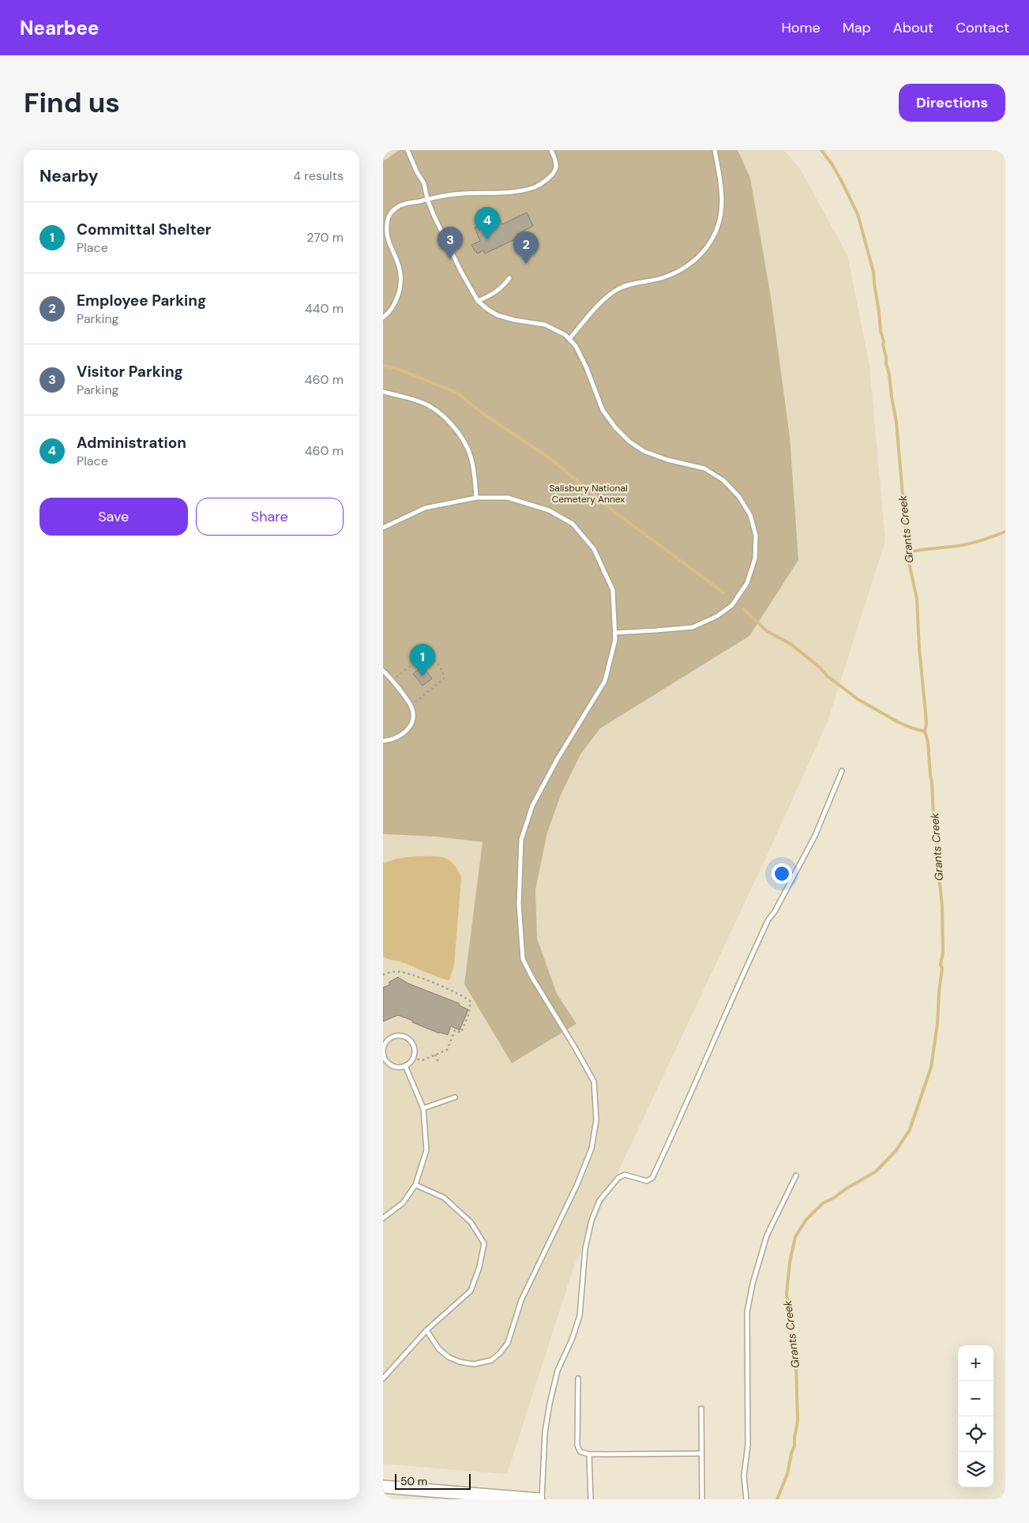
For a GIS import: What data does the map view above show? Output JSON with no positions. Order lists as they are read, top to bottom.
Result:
{
  "water": ["Grants Creek"],
  "parks": ["Salisbury National Cemetery Annex"],
  "scale_bar": "50 m",
  "page": {
    "header": "Nearbee",
    "nav": [
      "Home",
      "Map",
      "About",
      "Contact"
    ],
    "buttons": [
      "Directions",
      ["Save", "Share"]
    ],
    "title": "Find us",
    "heading": ["Nearby", "4 results"],
    "list": [
      {
        "mark": "1",
        "name": "Committal Shelter",
        "note": "Place",
        "value": "270 m"
      },
      {
        "mark": "2",
        "name": "Employee Parking",
        "note": "Parking",
        "value": "440 m"
      },
      {
        "mark": "3",
        "name": "Visitor Parking",
        "note": "Parking",
        "value": "460 m"
      },
      {
        "mark": "4",
        "name": "Administration",
        "note": "Place",
        "value": "460 m"
      }
    ],
    "pins": [
      "4",
      "3",
      "2",
      "1"
    ],
    "map_buttons": ["+", "−"],
    "scale": "50 m"
  }
}
